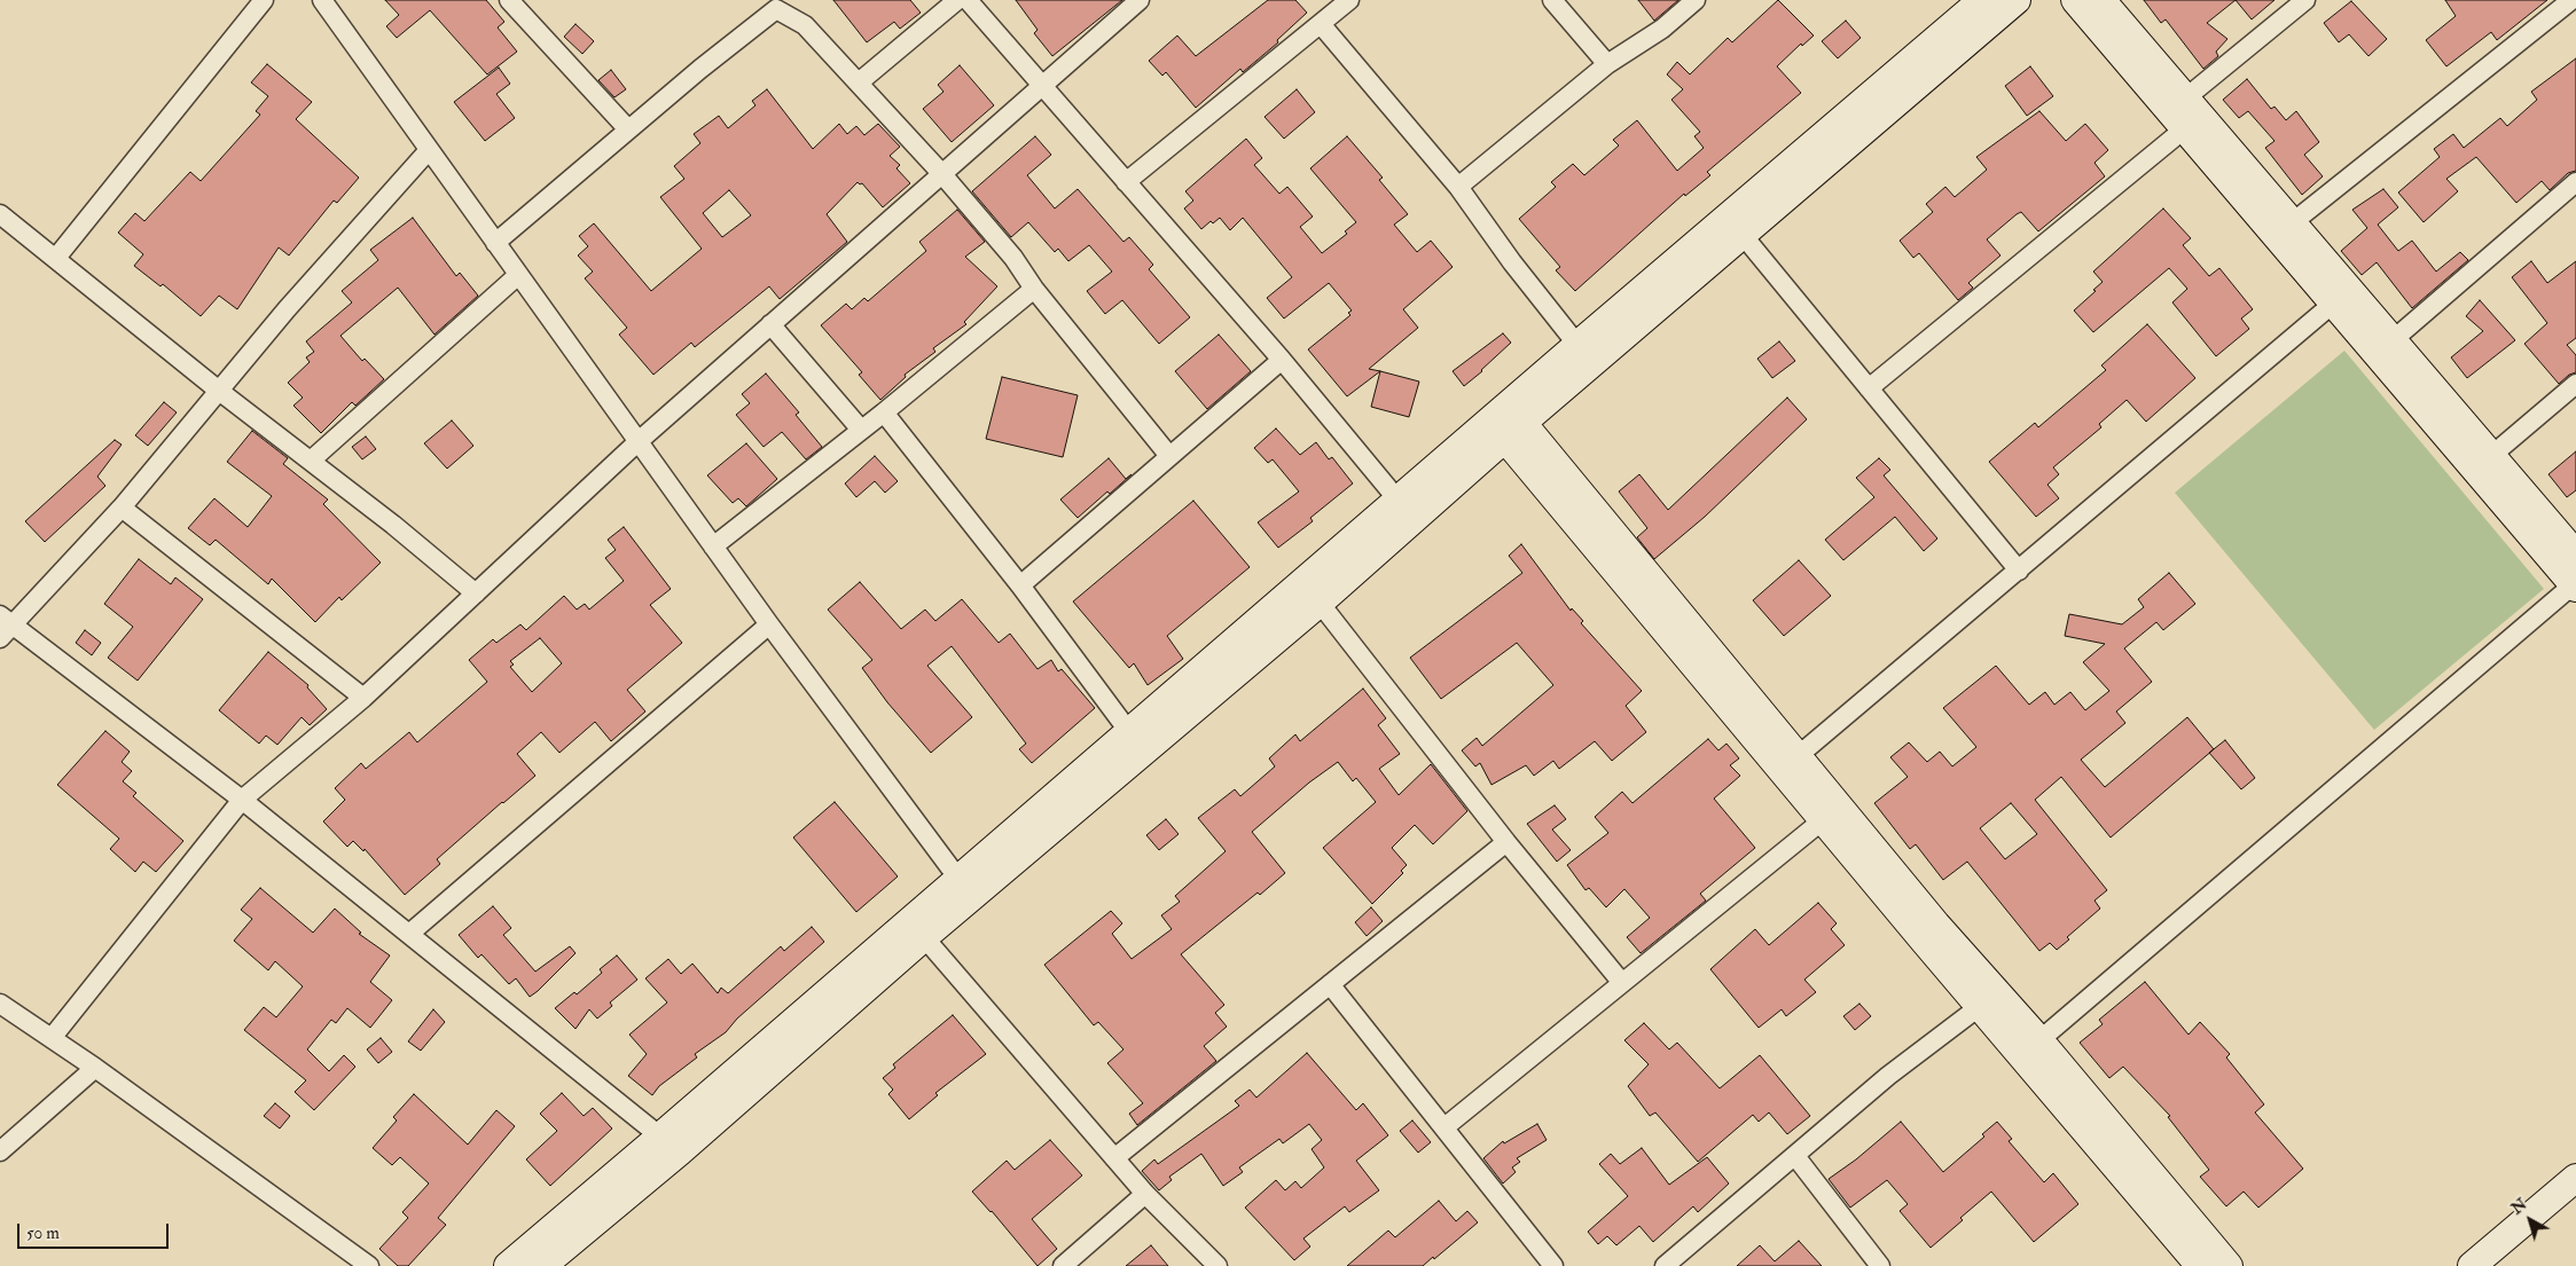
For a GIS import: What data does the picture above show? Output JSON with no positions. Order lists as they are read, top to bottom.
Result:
{
  "scale_bar": "50 m",
  "north": "top left"
}
